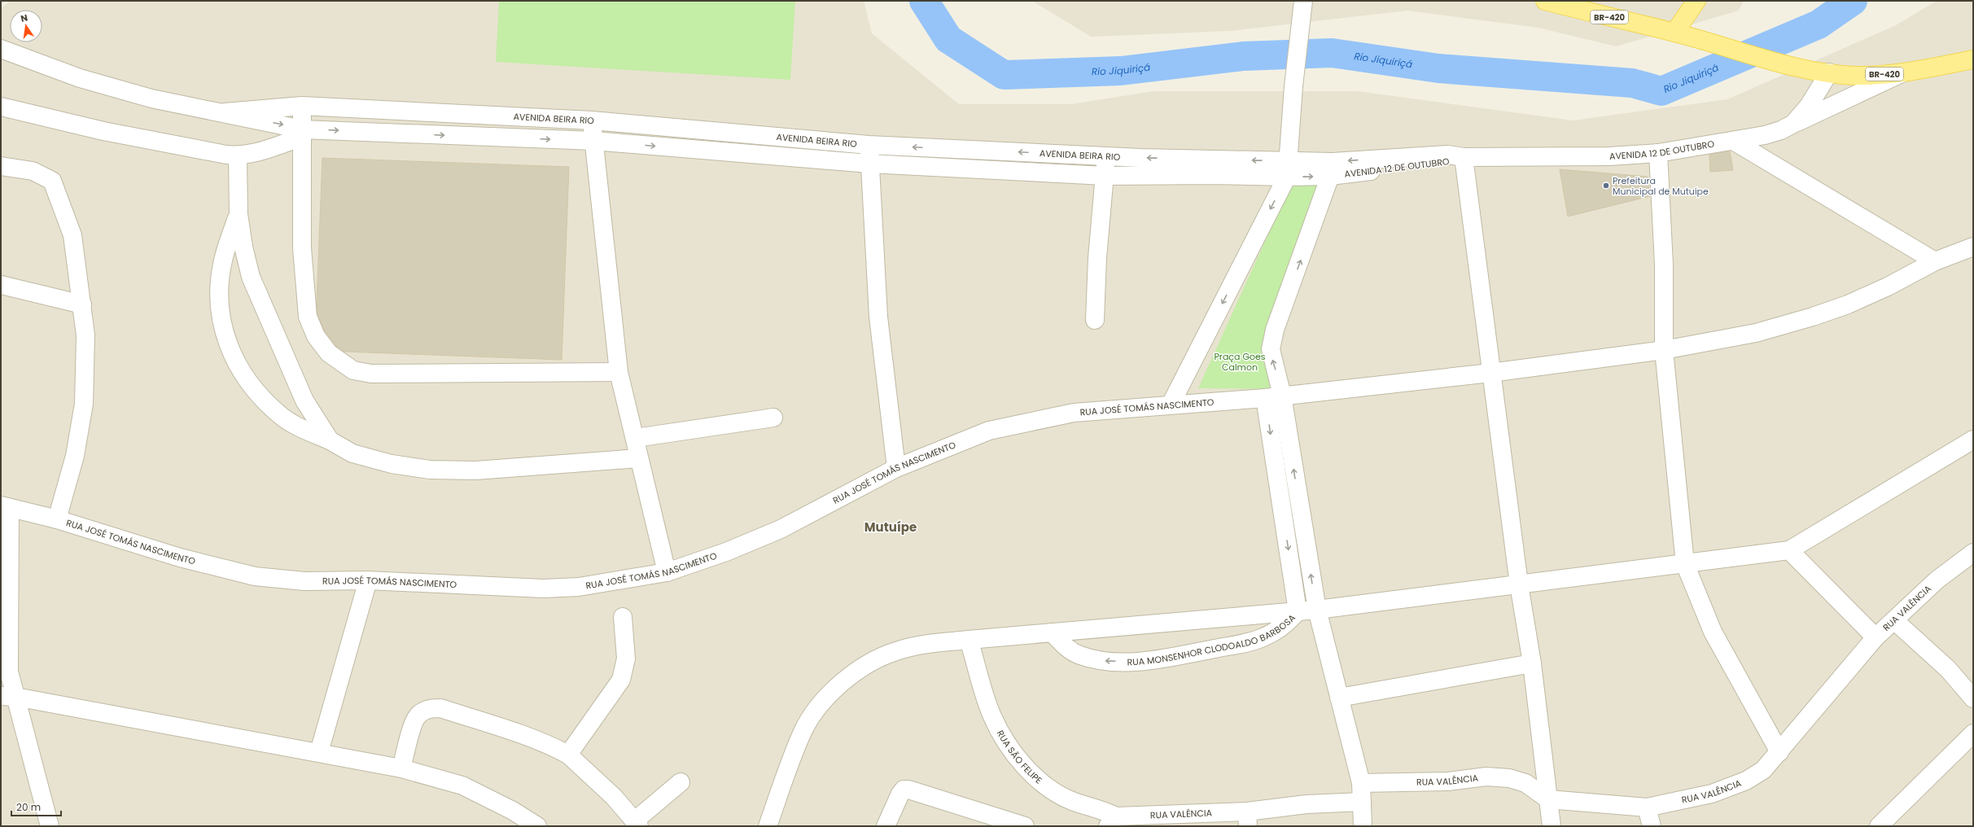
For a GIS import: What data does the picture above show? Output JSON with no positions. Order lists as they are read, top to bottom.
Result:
{
  "streets": {
    "main road": ["BR-420"],
    "street": [
      "AVENIDA BEIRA RIO",
      "AVENIDA 12 DE OUTUBRO",
      "RUA JOSÉ TOMÁS NASCIMENTO",
      "RUA VALÊNCIA",
      "RUA MONSENHOR CLODOALDO BARBOSA",
      "RUA SÃO FELIPE"
    ]
  },
  "crossings": [
    ["BR-420", "AVENIDA 12 DE OUTUBRO"],
    ["AVENIDA BEIRA RIO", "AVENIDA 12 DE OUTUBRO"],
    ["RUA JOSÉ TOMÁS NASCIMENTO", "RUA MONSENHOR CLODOALDO BARBOSA"],
    ["RUA VALÊNCIA", "RUA SÃO FELIPE"]
  ],
  "districts": ["Mutuípe"],
  "water": ["Rio Jiquiriçá"],
  "parks": ["Praça Goes Calmon"],
  "places": ["Prefeitura Municipal de Mutuípe"],
  "scale_bar": "20 m",
  "north": "top"
}
